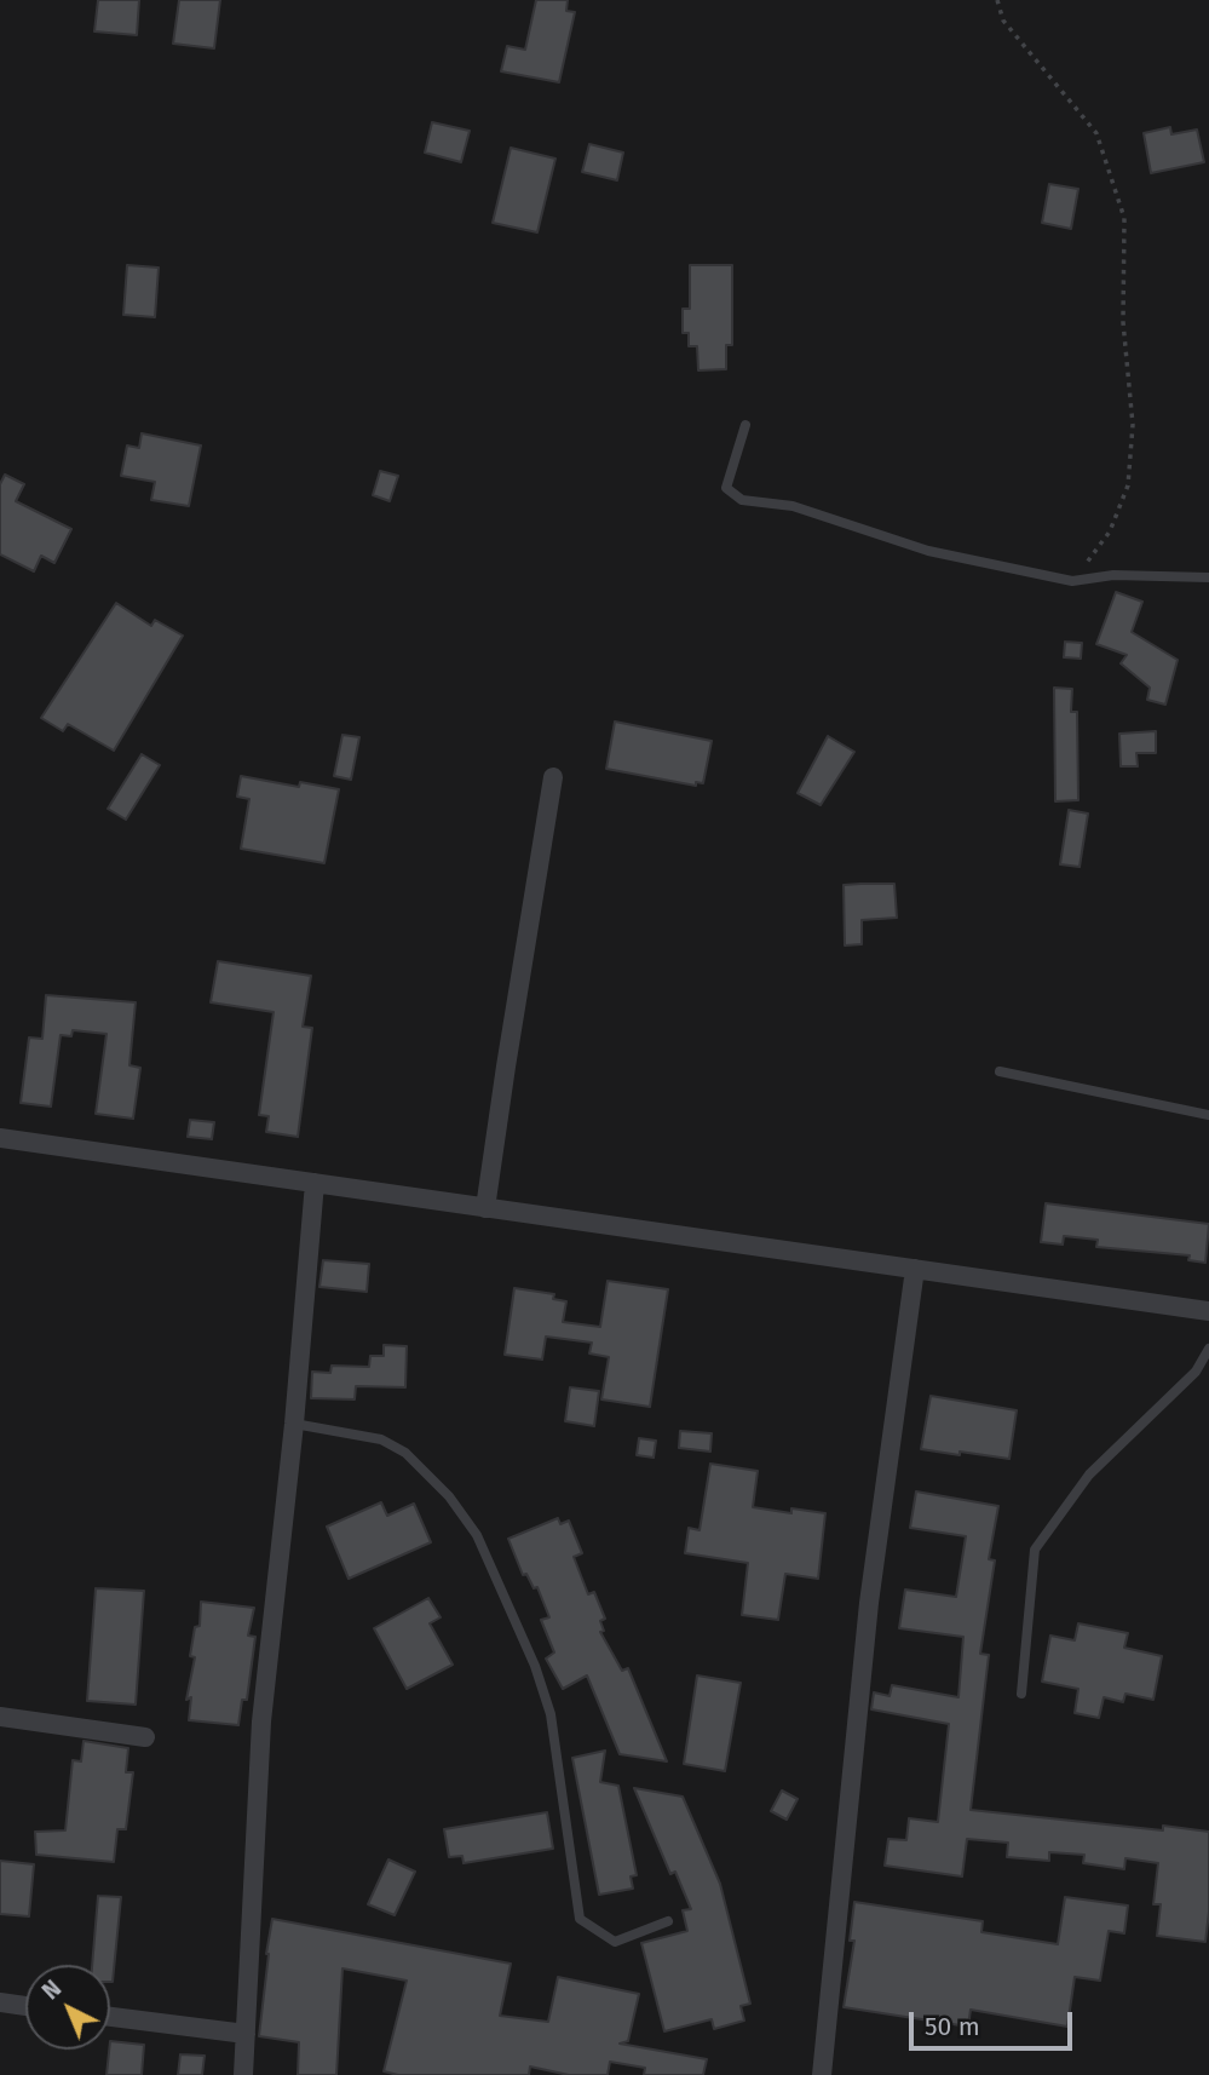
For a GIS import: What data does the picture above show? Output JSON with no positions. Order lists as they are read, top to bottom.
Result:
{
  "scale_bar": "50 m",
  "north": "top left"
}
